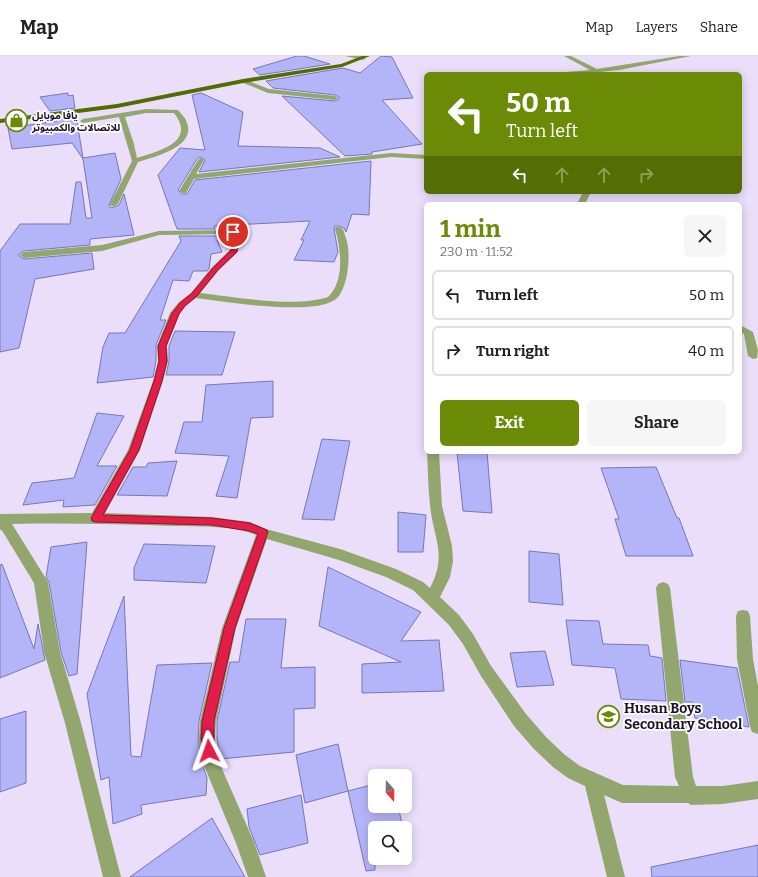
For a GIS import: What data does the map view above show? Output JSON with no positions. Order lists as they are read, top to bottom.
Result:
{
  "places": {
    "shop": ["يافا موبايل للاتصالات والكمبيوتر"],
    "school or university": ["Husan Boys Secondary School"]
  },
  "north": "bottom",
  "page": {
    "header": "Map",
    "nav": ["Map", "Layers", "Share"],
    "turn": ["50 m", "Turn left"],
    "heading": ["1 min", "230 m · 11:52"],
    "list": [
      {
        "name": "Turn left",
        "value": "50 m"
      },
      {
        "name": "Turn right",
        "value": "40 m"
      }
    ],
    "buttons": ["Exit", "Share"]
  }
}
